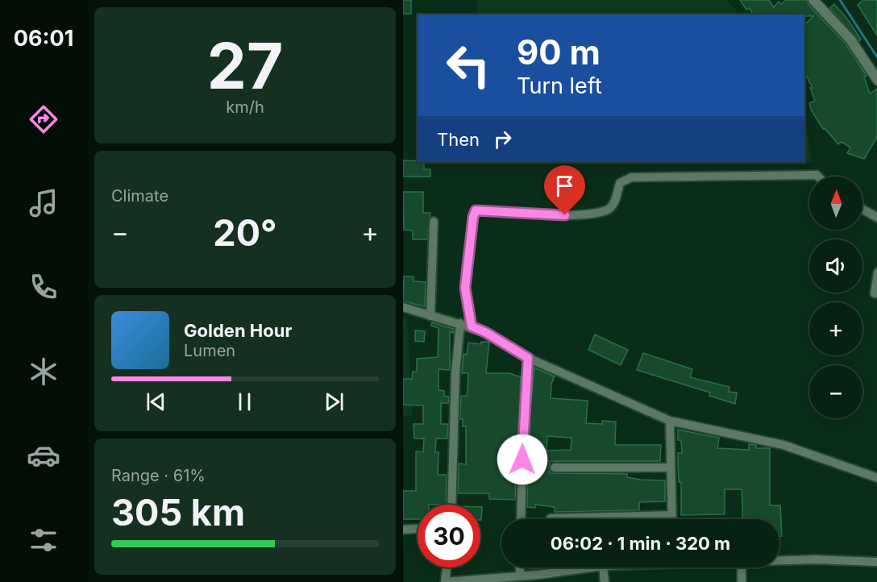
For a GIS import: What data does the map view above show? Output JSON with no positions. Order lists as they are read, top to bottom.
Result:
{
  "north": "top",
  "page": {
    "tabs": "06:01",
    "tile": [
      ["27", "km/h"],
      "Climate",
      ["Range · 61%", "305 km"]
    ],
    "turn": ["90 m", "Turn left"],
    "then": "Then",
    "map_buttons": ["+", "−"],
    "heat": ["−", "20°", "+"],
    "song": ["Golden Hour", "Lumen"],
    "limit": "30",
    "trip": "06:02 · 1 min · 320 m"
  }
}
